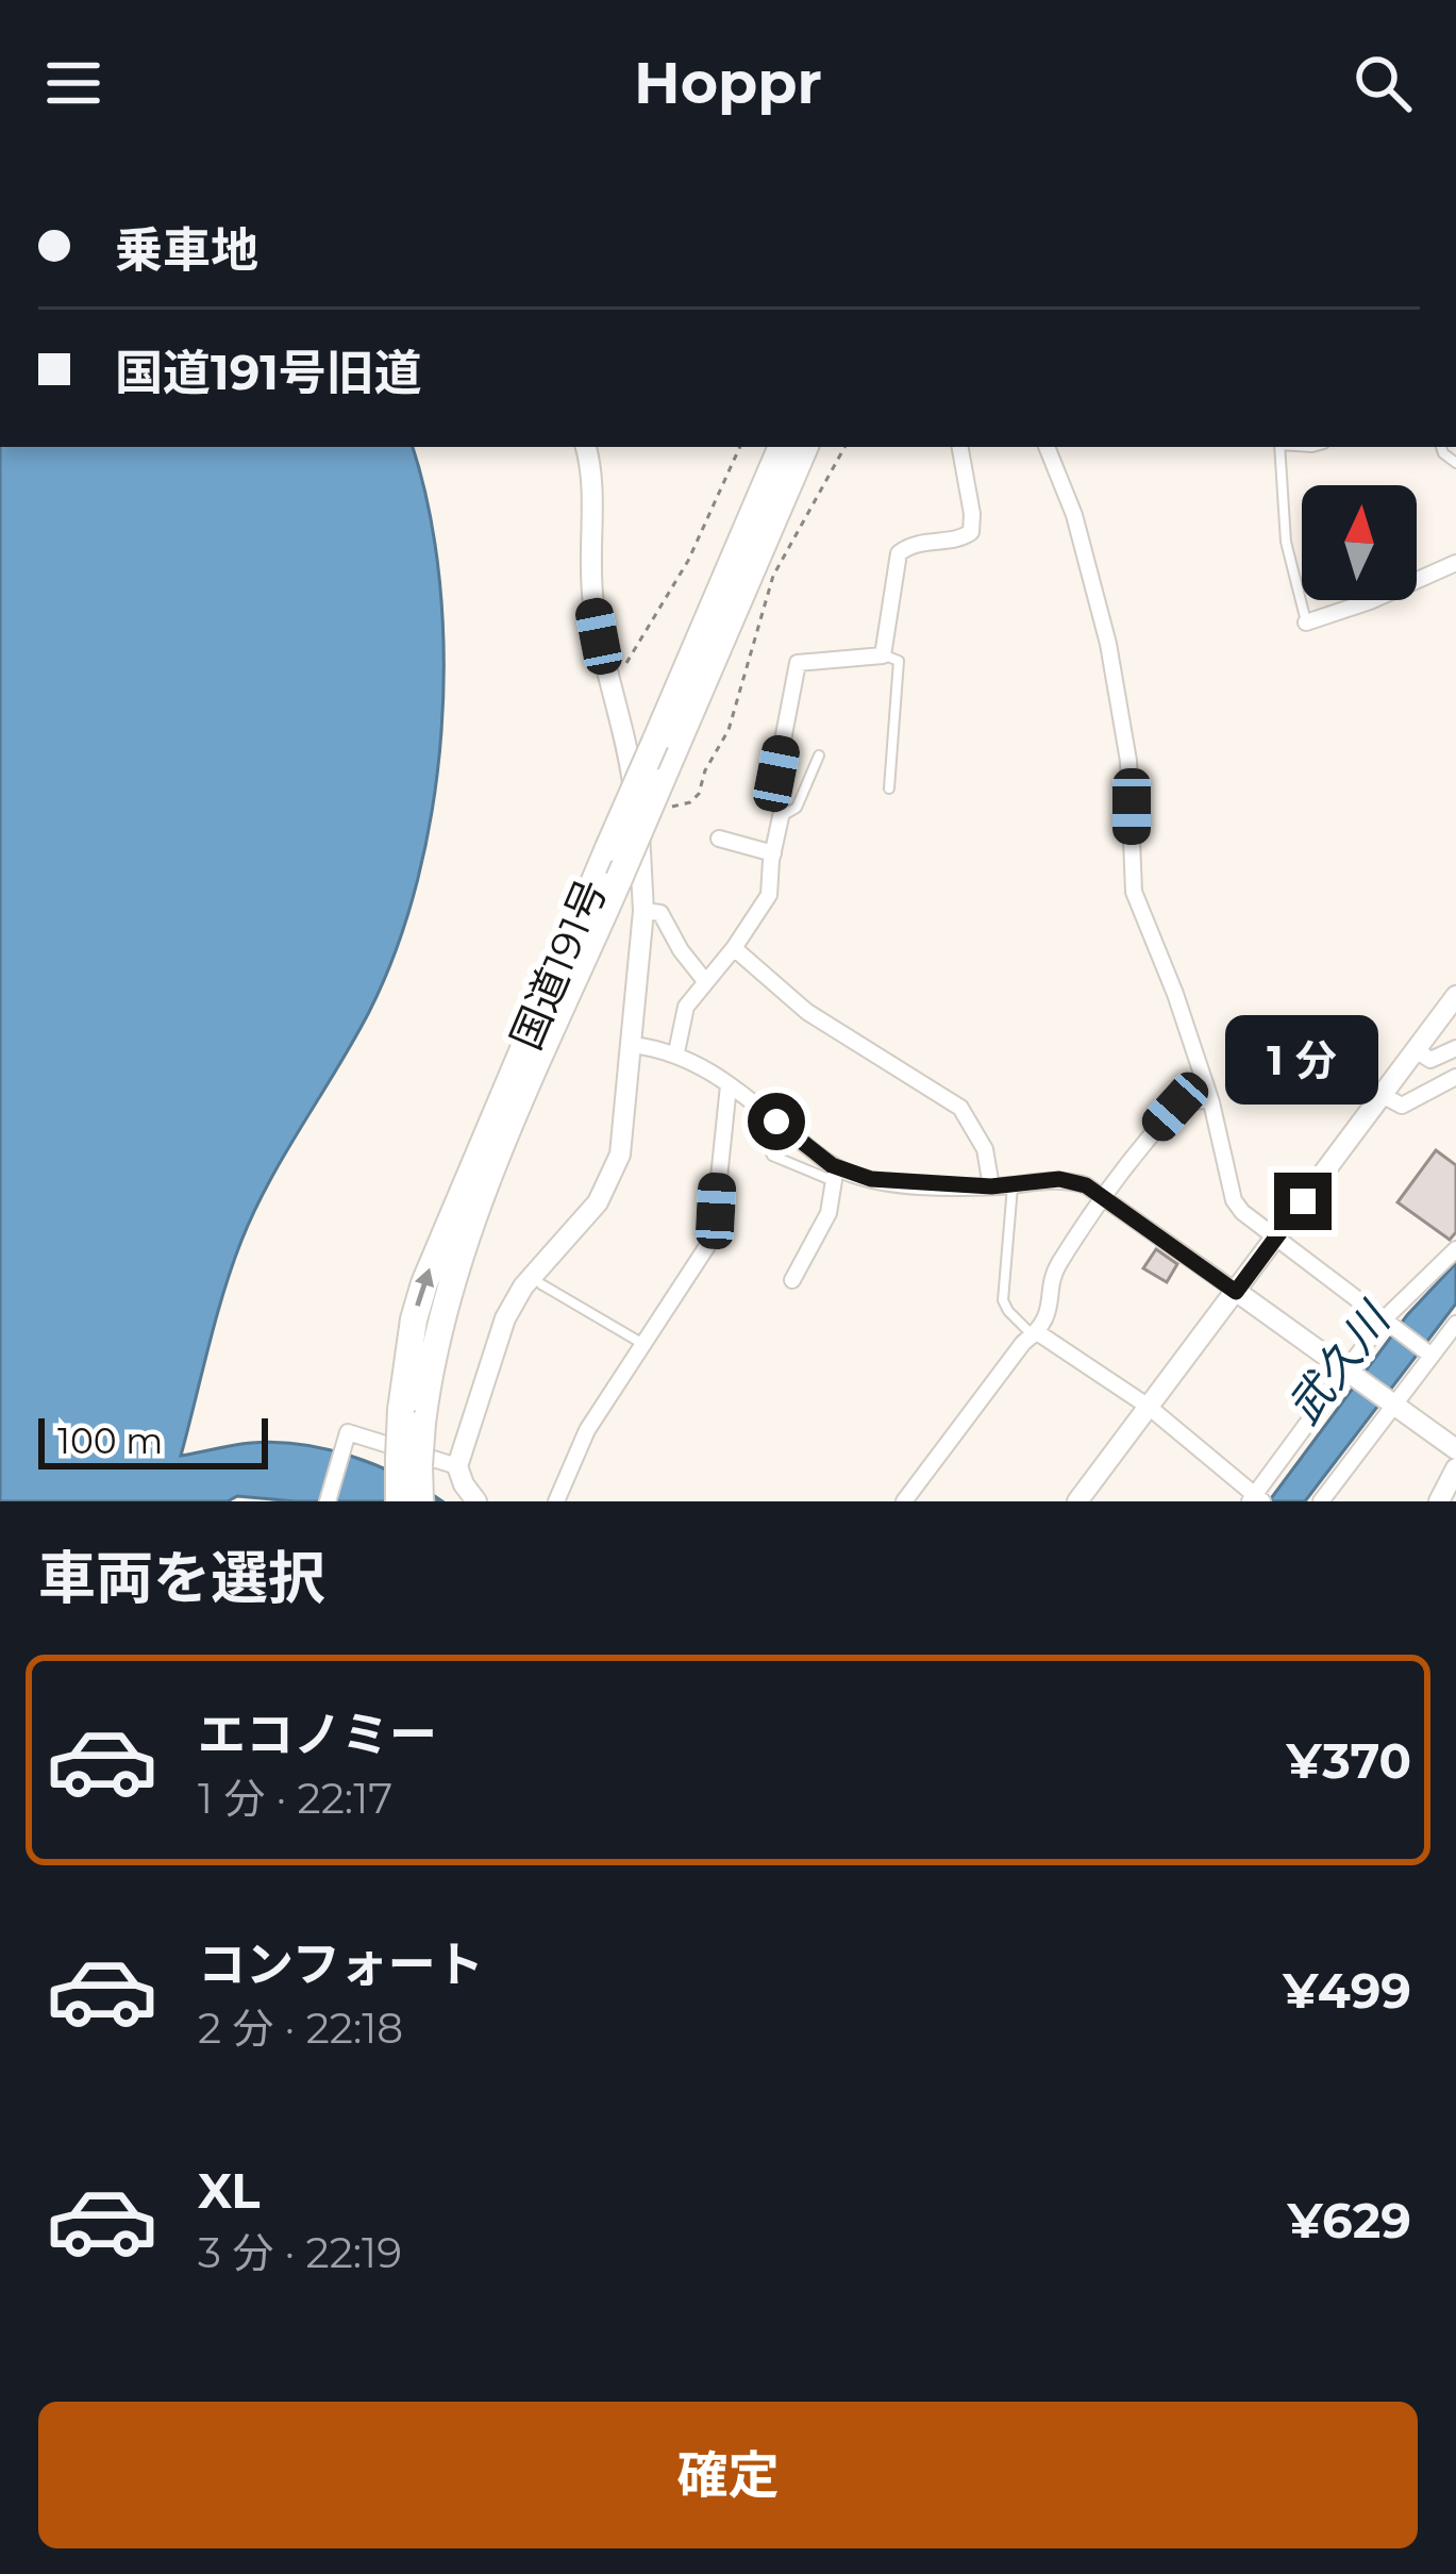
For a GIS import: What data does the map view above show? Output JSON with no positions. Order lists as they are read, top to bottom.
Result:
{
  "streets": {
    "highway": ["国道191号"]
  },
  "water": ["武久川"],
  "scale_bar": "100 m",
  "north": "top",
  "page": {
    "header": "Hoppr",
    "banner": ["乗車地", "国道191号旧道"],
    "bubble": "1 分",
    "scale": "100 m",
    "heading": "車両を選択",
    "list": [
      {
        "name": "エコノミー",
        "note": "1 分 · 22:17",
        "value": "¥370"
      },
      {
        "name": "コンフォート",
        "note": "2 分 · 22:18",
        "value": "¥499"
      },
      {
        "name": "XL",
        "note": "3 分 · 22:19",
        "value": "¥629"
      }
    ],
    "buttons": "確定"
  }
}
